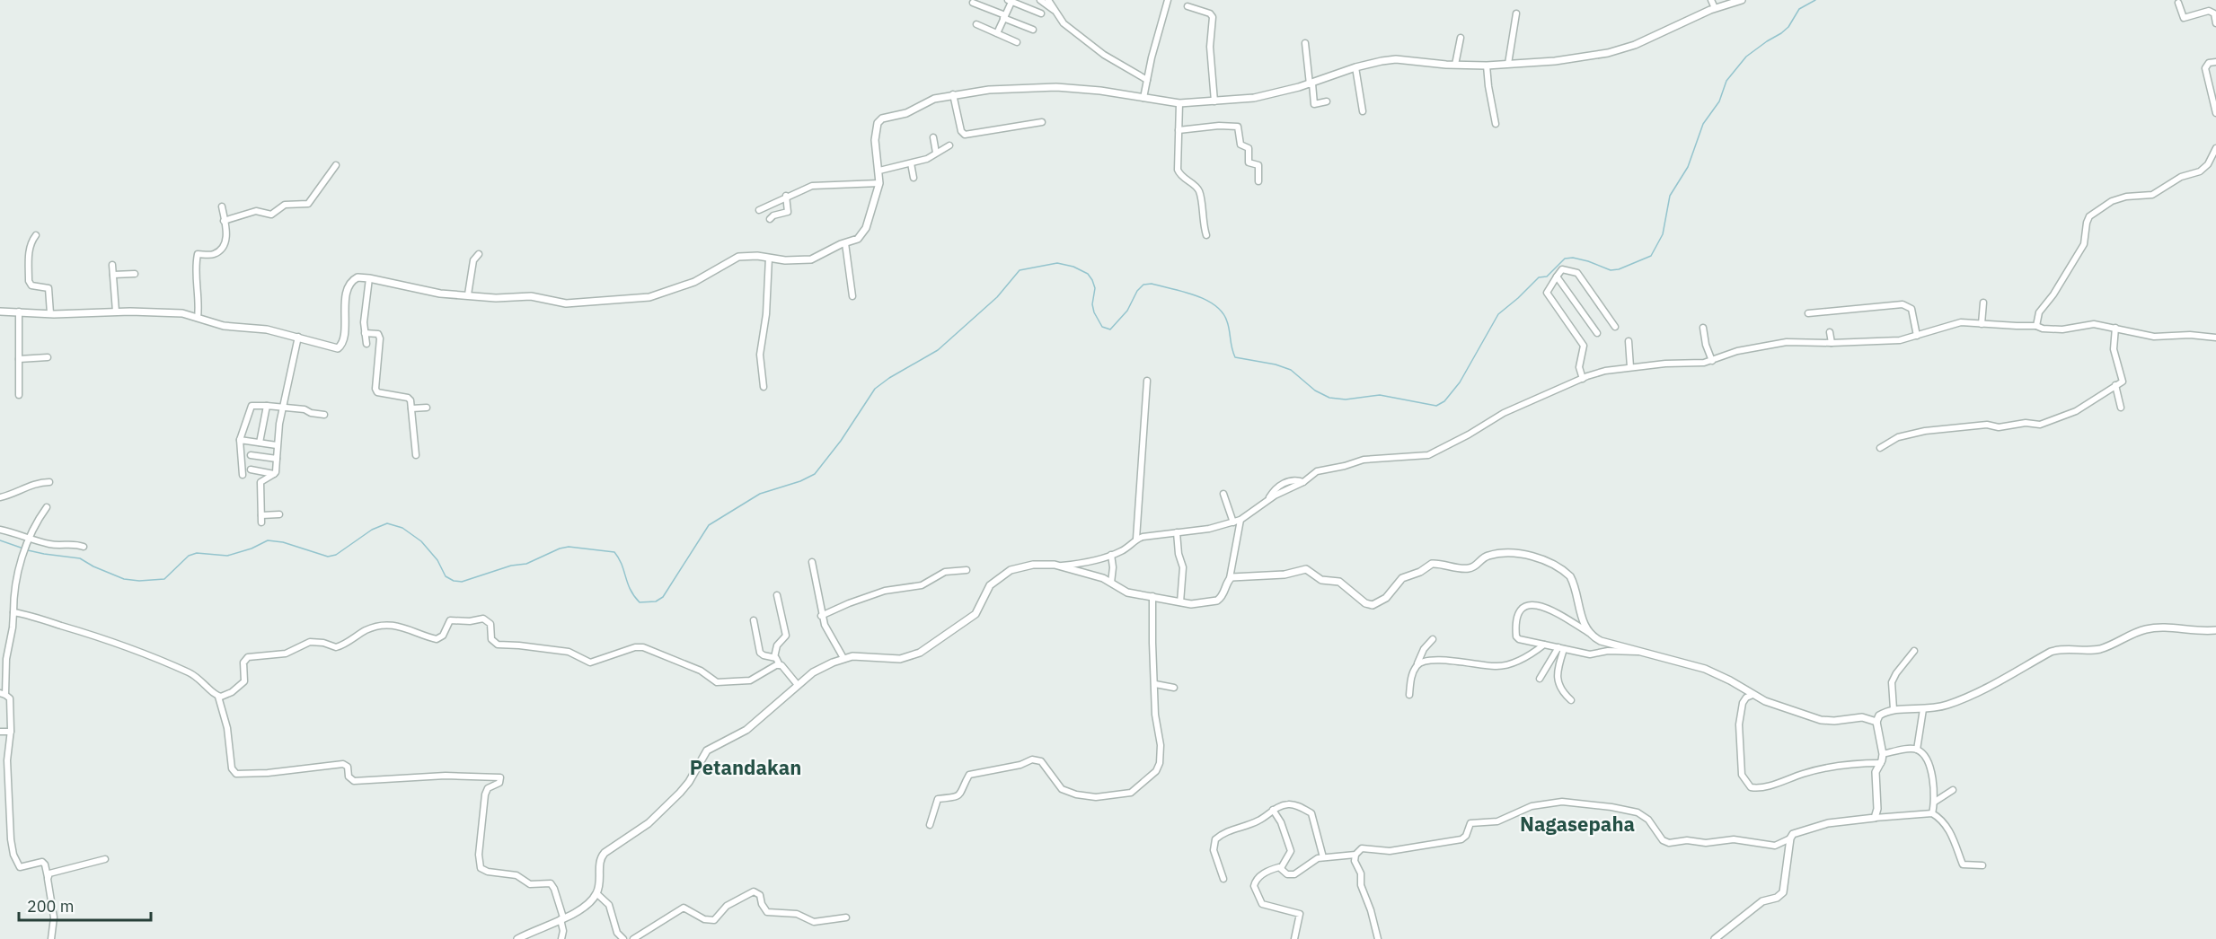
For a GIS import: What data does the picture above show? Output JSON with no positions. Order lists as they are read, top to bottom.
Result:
{
  "districts": ["Petandakan", "Nagasepaha"],
  "scale_bar": "200 m"
}
